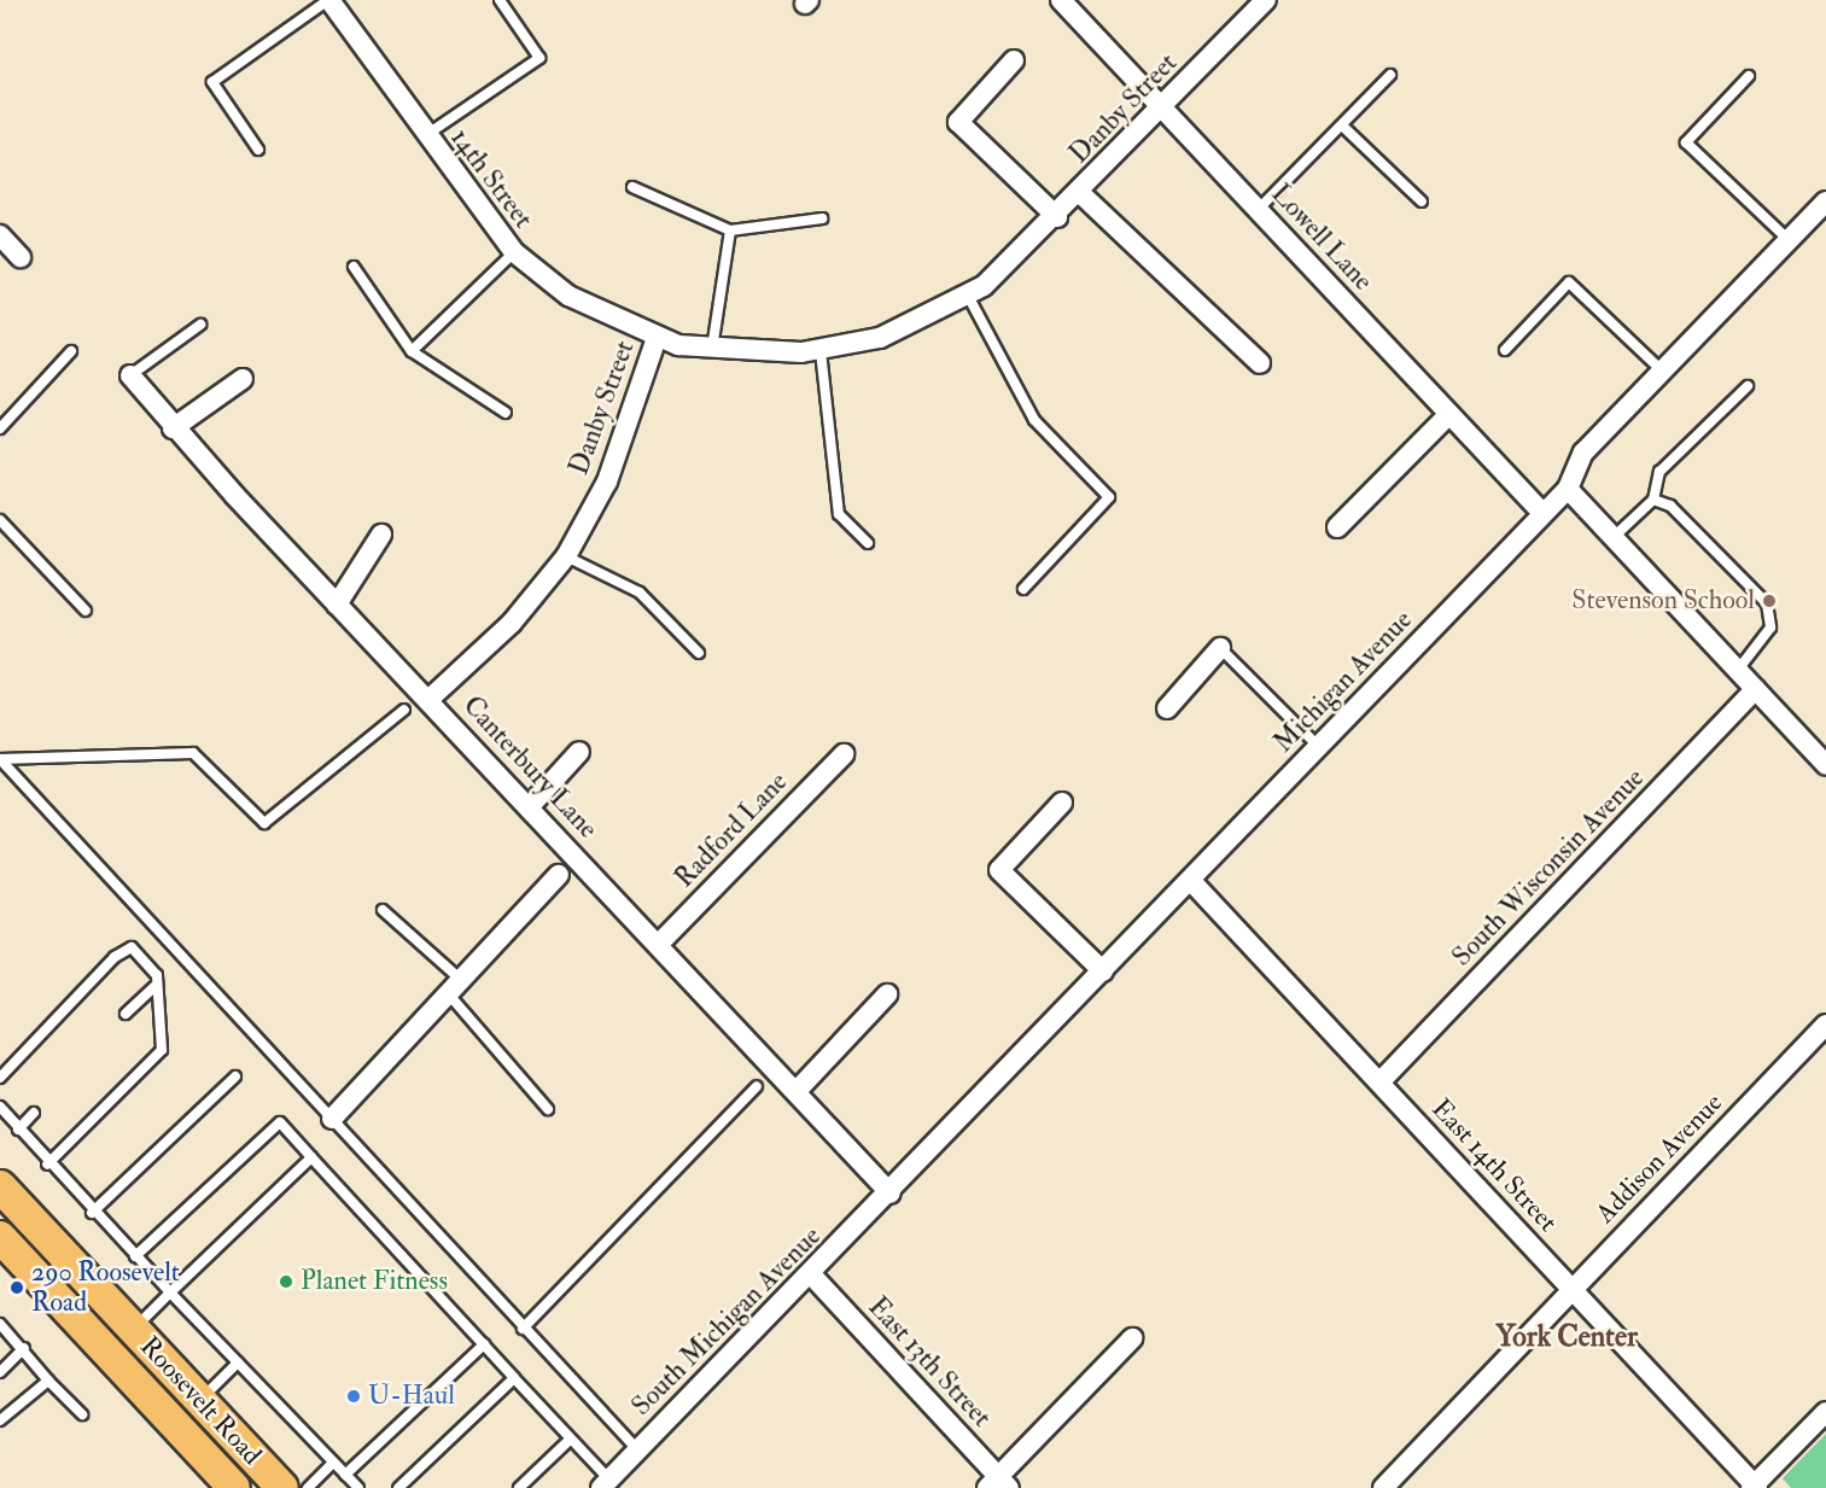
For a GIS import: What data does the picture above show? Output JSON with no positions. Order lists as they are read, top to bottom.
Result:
{
  "streets": {
    "main road": ["Roosevelt Road"],
    "street": [
      "Danby Street",
      "14th Street",
      "Lowell Lane",
      "Michigan Avenue",
      "Canterbury Lane",
      "Radford Lane",
      "South Wisconsin Avenue",
      "Addison Avenue",
      "East 14th Street",
      "South Michigan Avenue",
      "East 13th Street"
    ]
  },
  "crossings": [
    ["Danby Street", "14th Street"],
    ["Danby Street", "Lowell Lane"],
    ["Danby Street", "Canterbury Lane"],
    ["Lowell Lane", "Michigan Avenue"],
    ["Michigan Avenue", "Canterbury Lane"],
    ["Michigan Avenue", "East 14th Street"],
    ["Michigan Avenue", "South Michigan Avenue"],
    ["Canterbury Lane", "Radford Lane"],
    ["Canterbury Lane", "South Michigan Avenue"],
    ["South Wisconsin Avenue", "East 14th Street"],
    ["Addison Avenue", "East 14th Street"],
    ["South Michigan Avenue", "East 13th Street"]
  ],
  "districts": ["York Center"],
  "places": [
    "Stevenson School",
    "Planet Fitness",
    "290 Roosevelt Road",
    "U-Haul"
  ]
}
